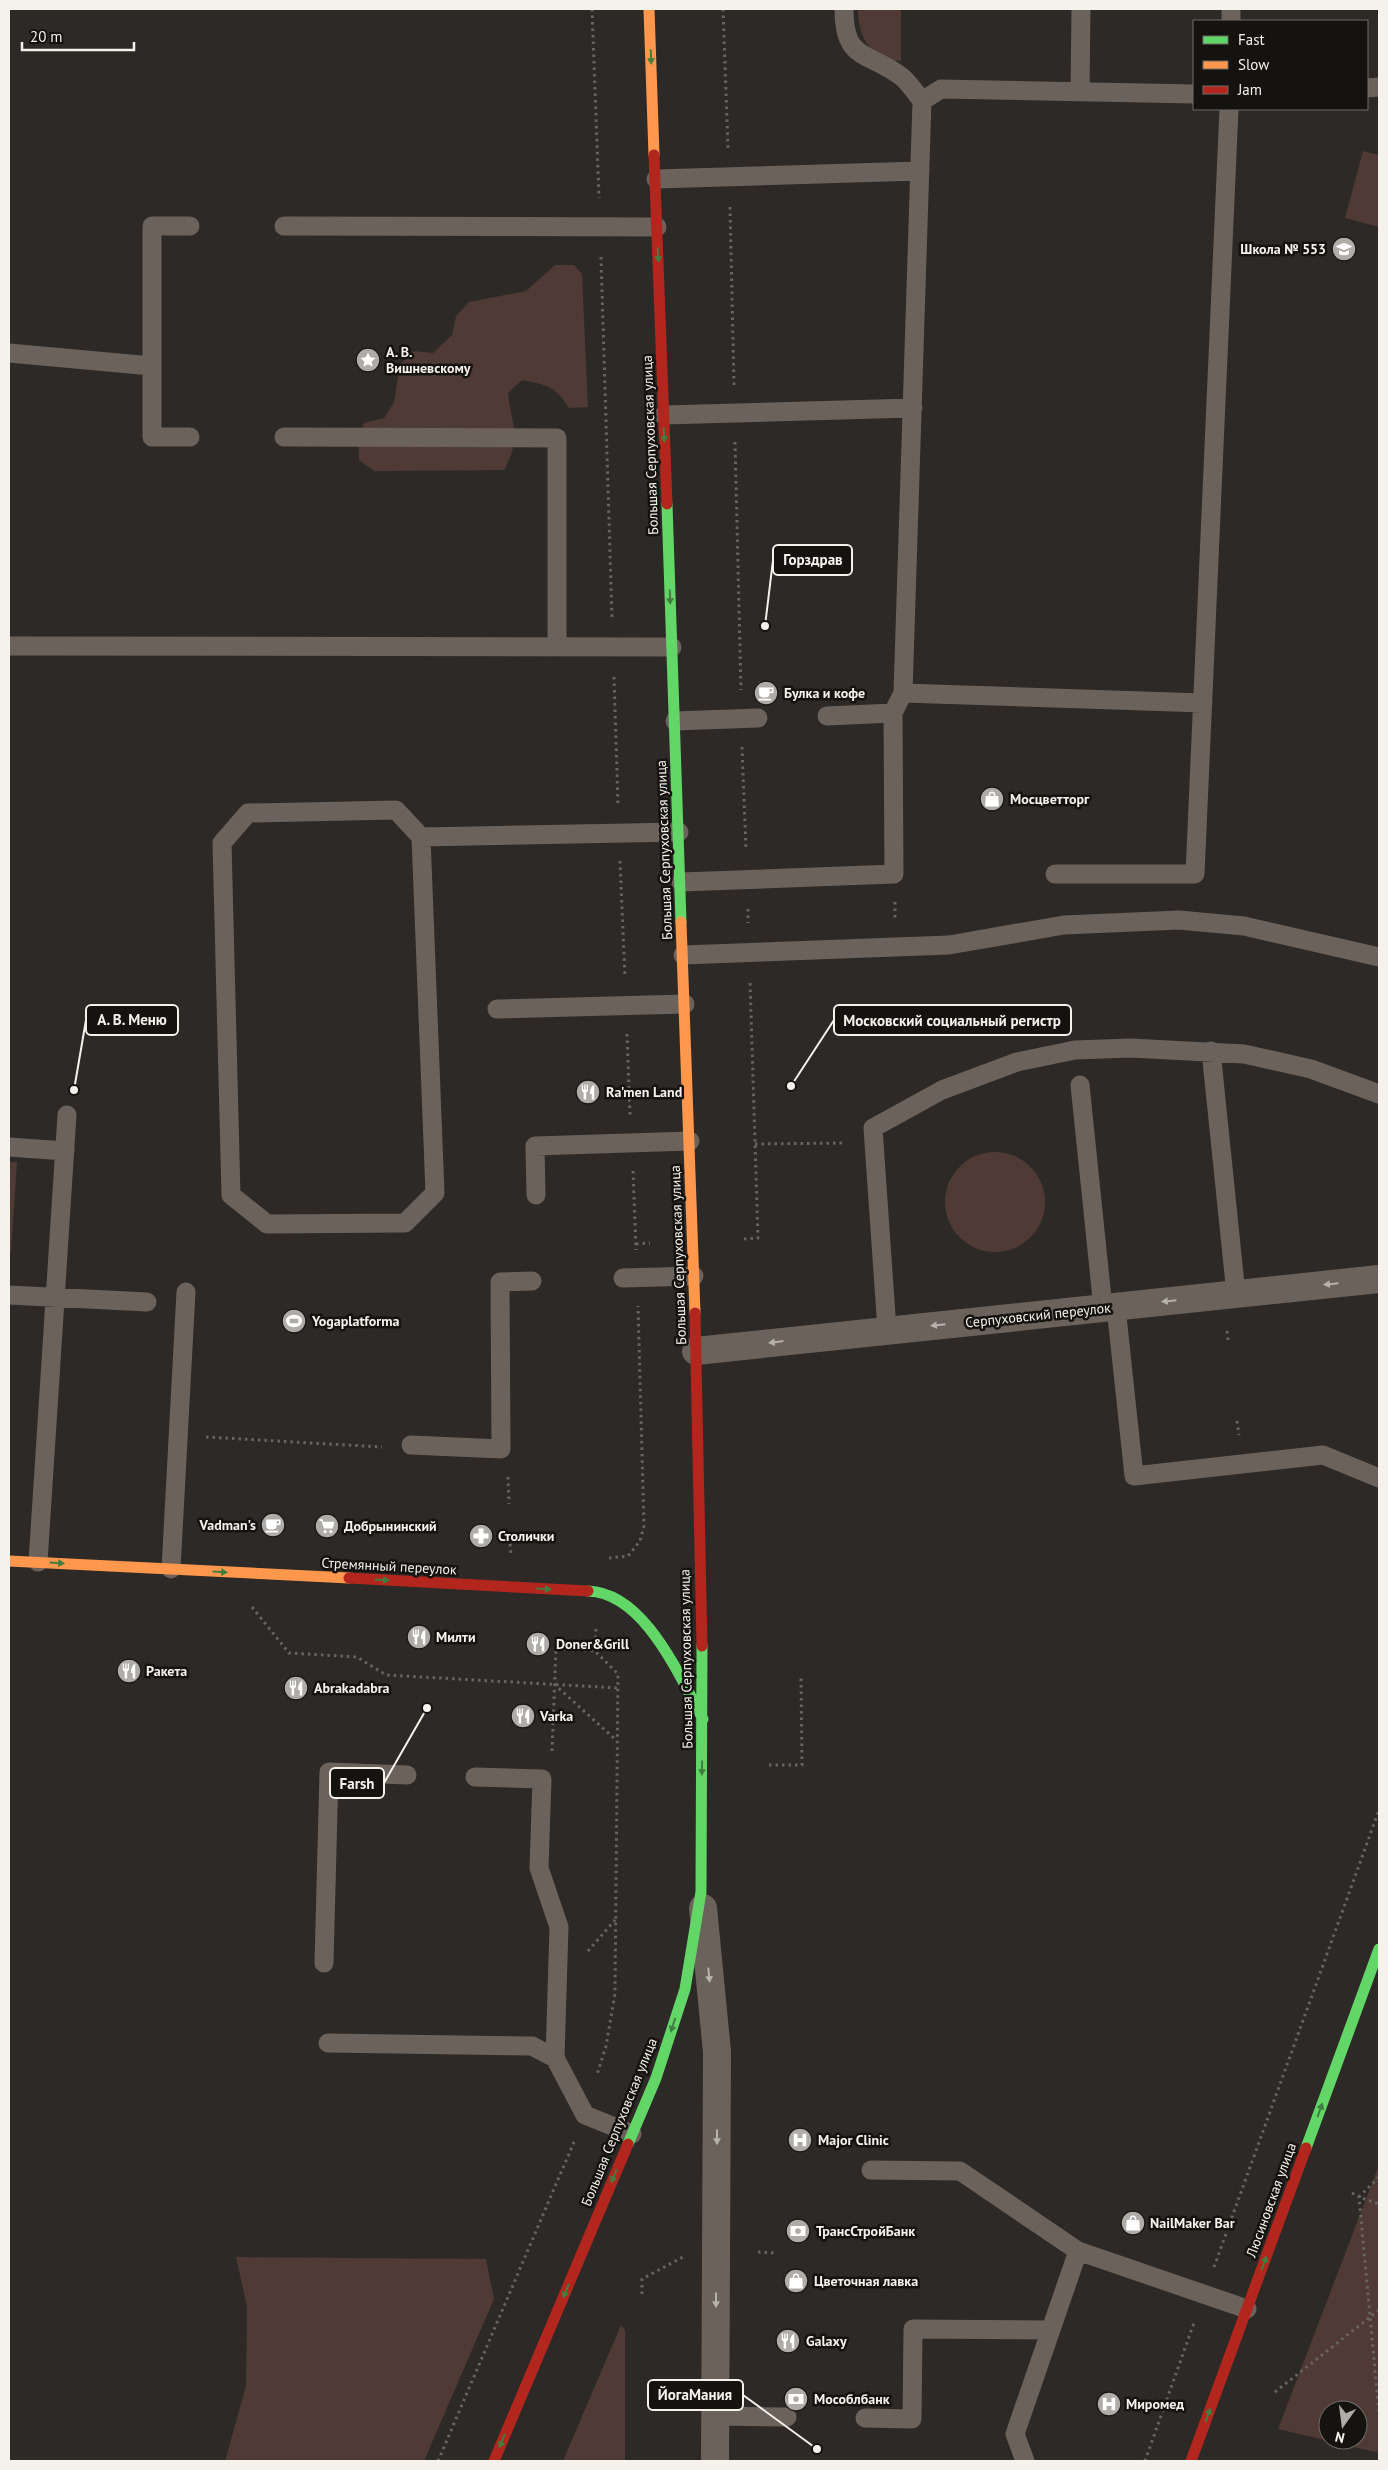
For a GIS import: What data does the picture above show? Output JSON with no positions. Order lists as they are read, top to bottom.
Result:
{
  "streets": {
    "main road": ["Большая Серпуховская улица", "Стремянный переулок", "Люсиновская улица"],
    "street": ["Серпуховский переулок"]
  },
  "crossings": [
    ["Большая Серпуховская улица", "Серпуховский переулок"],
    ["Большая Серпуховская улица", "Стремянный переулок"]
  ],
  "one_way": [
    "Большая Серпуховская улица",
    "Серпуховский переулок",
    "Стремянный переулок",
    "Люсиновская улица"
  ],
  "places": {
    "school or university": ["Школа № 553"],
    "place": ["А. В. Вишневскому"],
    "other": [
      "Горздрав",
      "Московский социальный регистр",
      "А. В. Меню",
      "Farsh",
      "ЙогаМания"
    ],
    "cafe": ["Булка и кофе", "Vadman's"],
    "shop": ["Мосцветторг", "NailMaker Bar", "Цветочная лавка"],
    "restaurant": [
      "Ra'men Land",
      "Милти",
      "Doner&Grill",
      "Ракета",
      "Abrakadabra",
      "Varka",
      "Galaxy"
    ],
    "sports": ["Yogaplatforma"],
    "supermarket": ["Добрынинский"],
    "pharmacy": ["Столички"],
    "hospital": ["Major Clinic", "Миромед"],
    "bank": ["ТрансСтройБанк", "Мособлбанк"]
  },
  "legend": ["Fast", "Slow", "Jam"],
  "scale_bar": "20 m",
  "north": "bottom"
}
